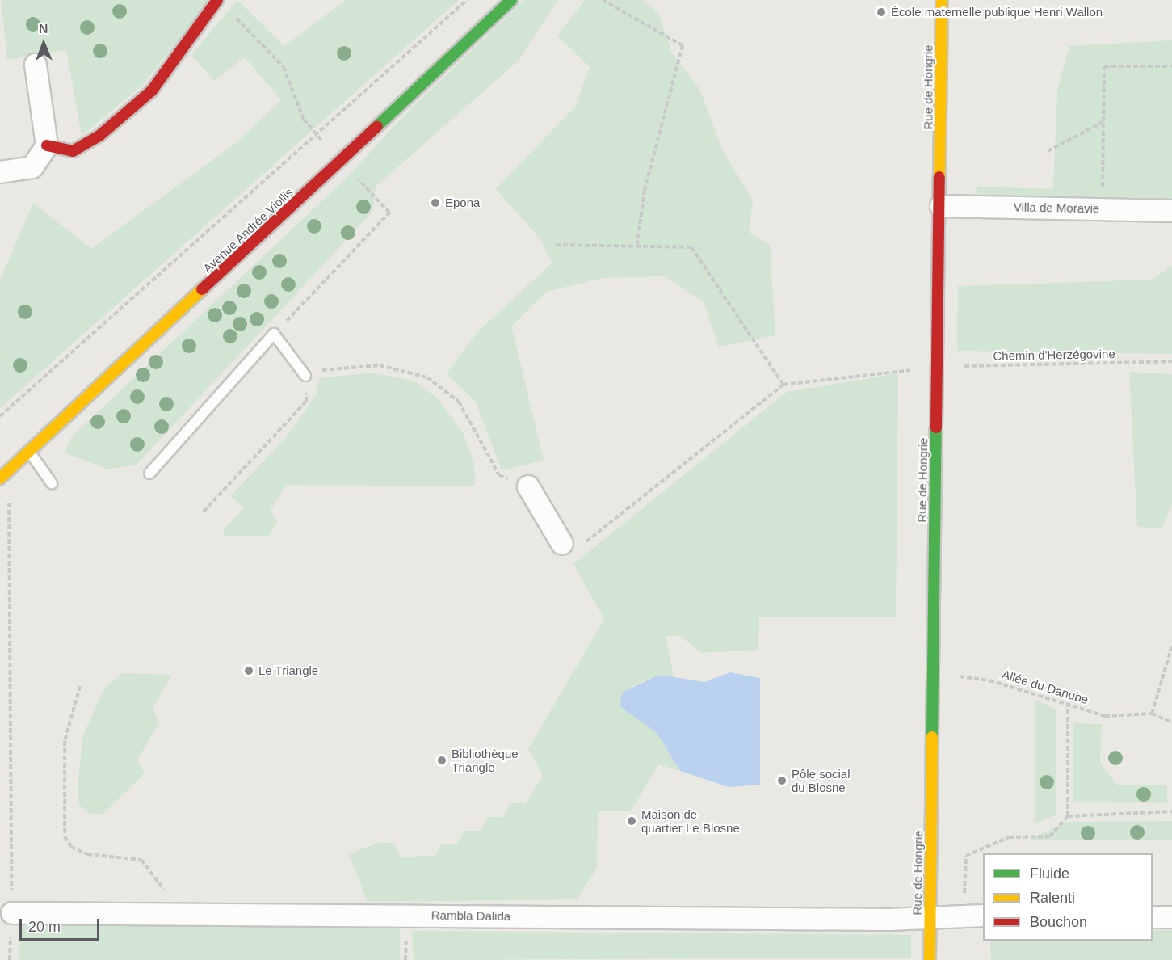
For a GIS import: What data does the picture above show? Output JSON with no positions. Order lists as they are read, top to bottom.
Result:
{
  "streets": {
    "street": [
      "Rue de Hongrie",
      "Villa de Moravie",
      "Avenue Andrée Viollis",
      "Rambla Dalida"
    ],
    "path": ["Chemin d'Herzégovine", "Allée du Danube"]
  },
  "crossings": [
    ["Rue de Hongrie", "Villa de Moravie"],
    ["Rue de Hongrie", "Chemin d'Herzégovine"],
    ["Rue de Hongrie", "Allée du Danube"],
    ["Rue de Hongrie", "Rambla Dalida"]
  ],
  "places": [
    "École maternelle publique Henri Wallon",
    "Epona",
    "Le Triangle",
    "Bibliothèque Triangle",
    "Pôle social du Blosne",
    "Maison de quartier Le Blosne"
  ],
  "legend": ["Fluide", "Ralenti", "Bouchon"],
  "scale_bar": "20 m",
  "north": "top"
}
